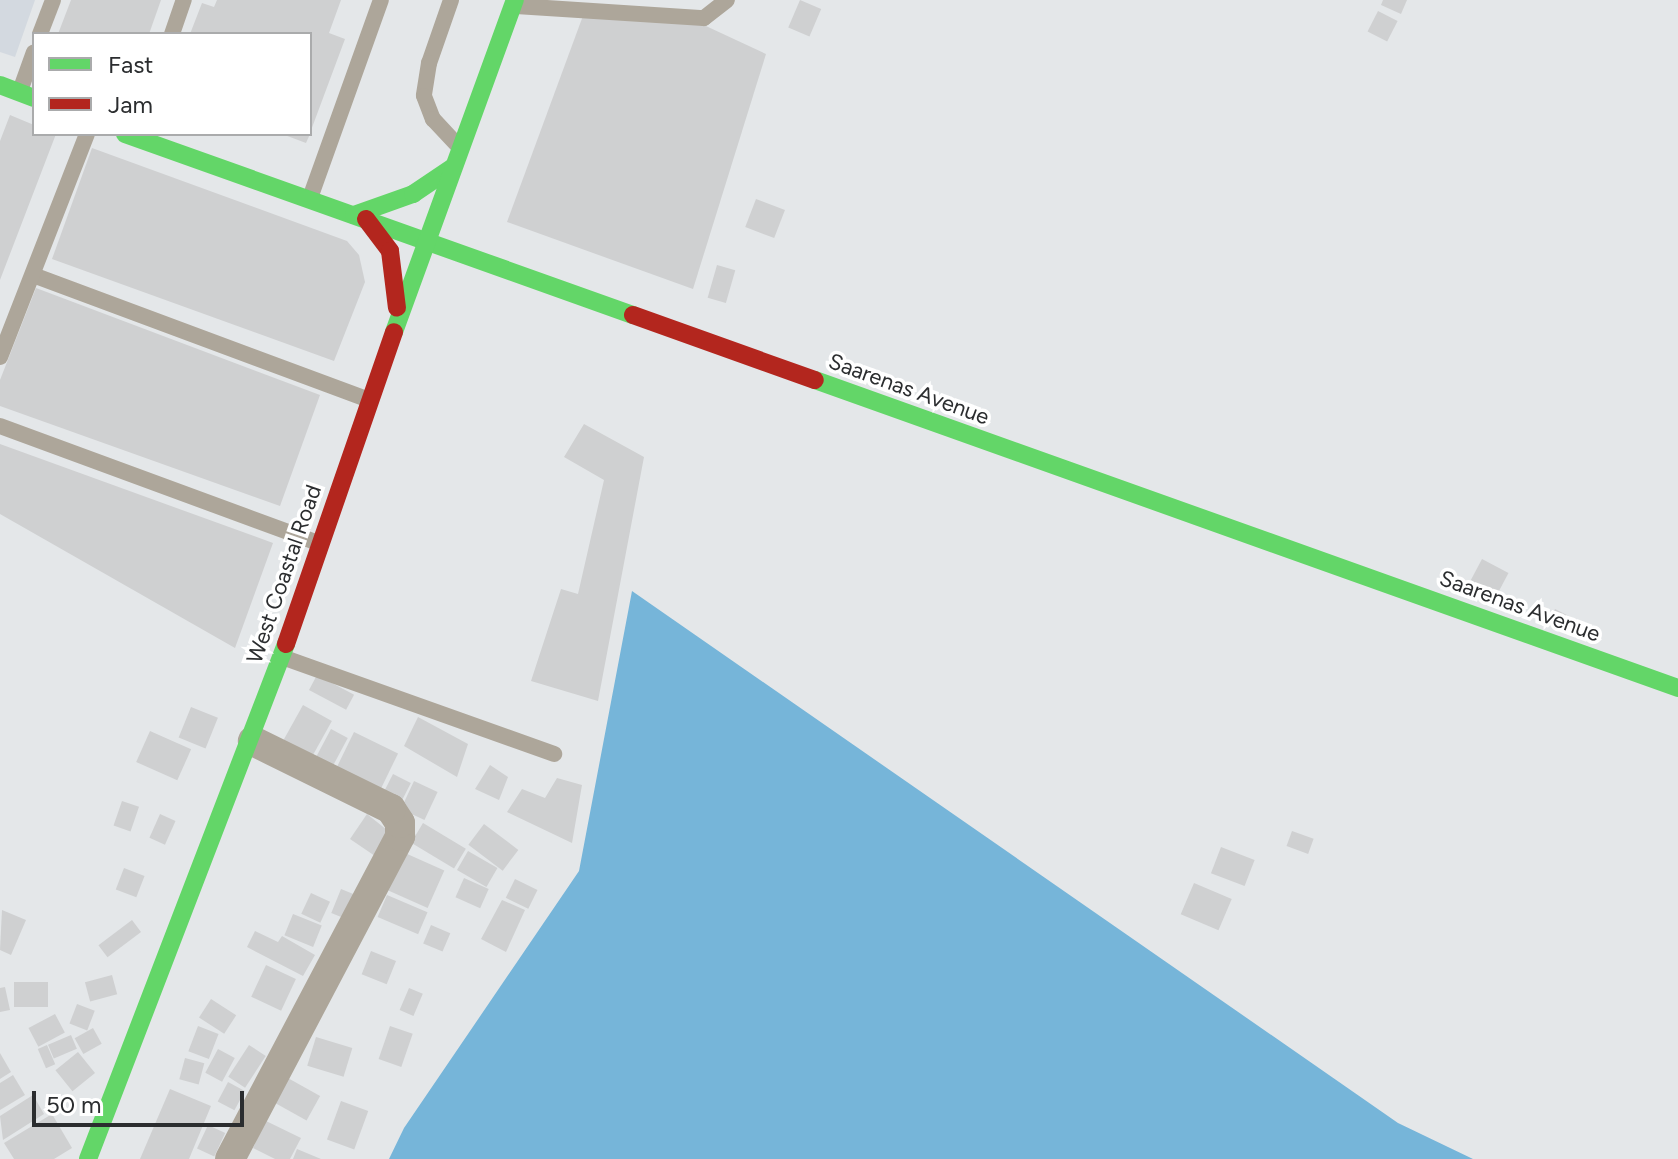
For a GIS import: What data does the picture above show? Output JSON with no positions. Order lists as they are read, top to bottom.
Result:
{
  "streets": {
    "main road": ["Saarenas Avenue", "West Coastal Road"]
  },
  "crossings": [
    ["Saarenas Avenue", "West Coastal Road"]
  ],
  "legend": ["Fast", "Jam"],
  "scale_bar": "50 m"
}
